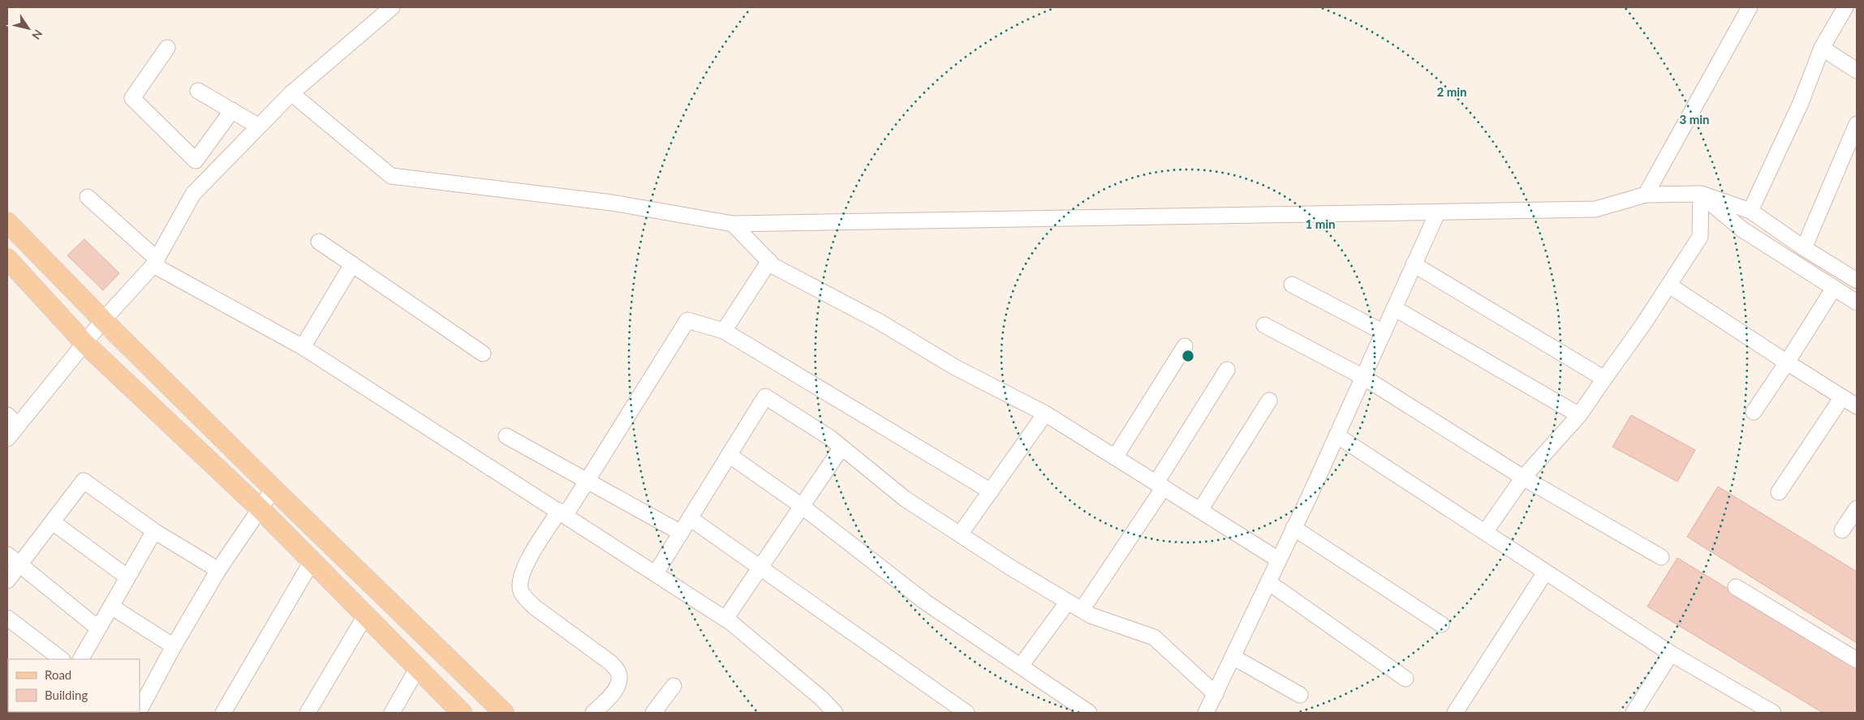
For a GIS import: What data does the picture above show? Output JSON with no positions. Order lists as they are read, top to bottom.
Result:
{
  "legend": ["Road", "Building"],
  "north": "bottom right",
  "rings": ["2 min", "3 min", "1 min"]
}
